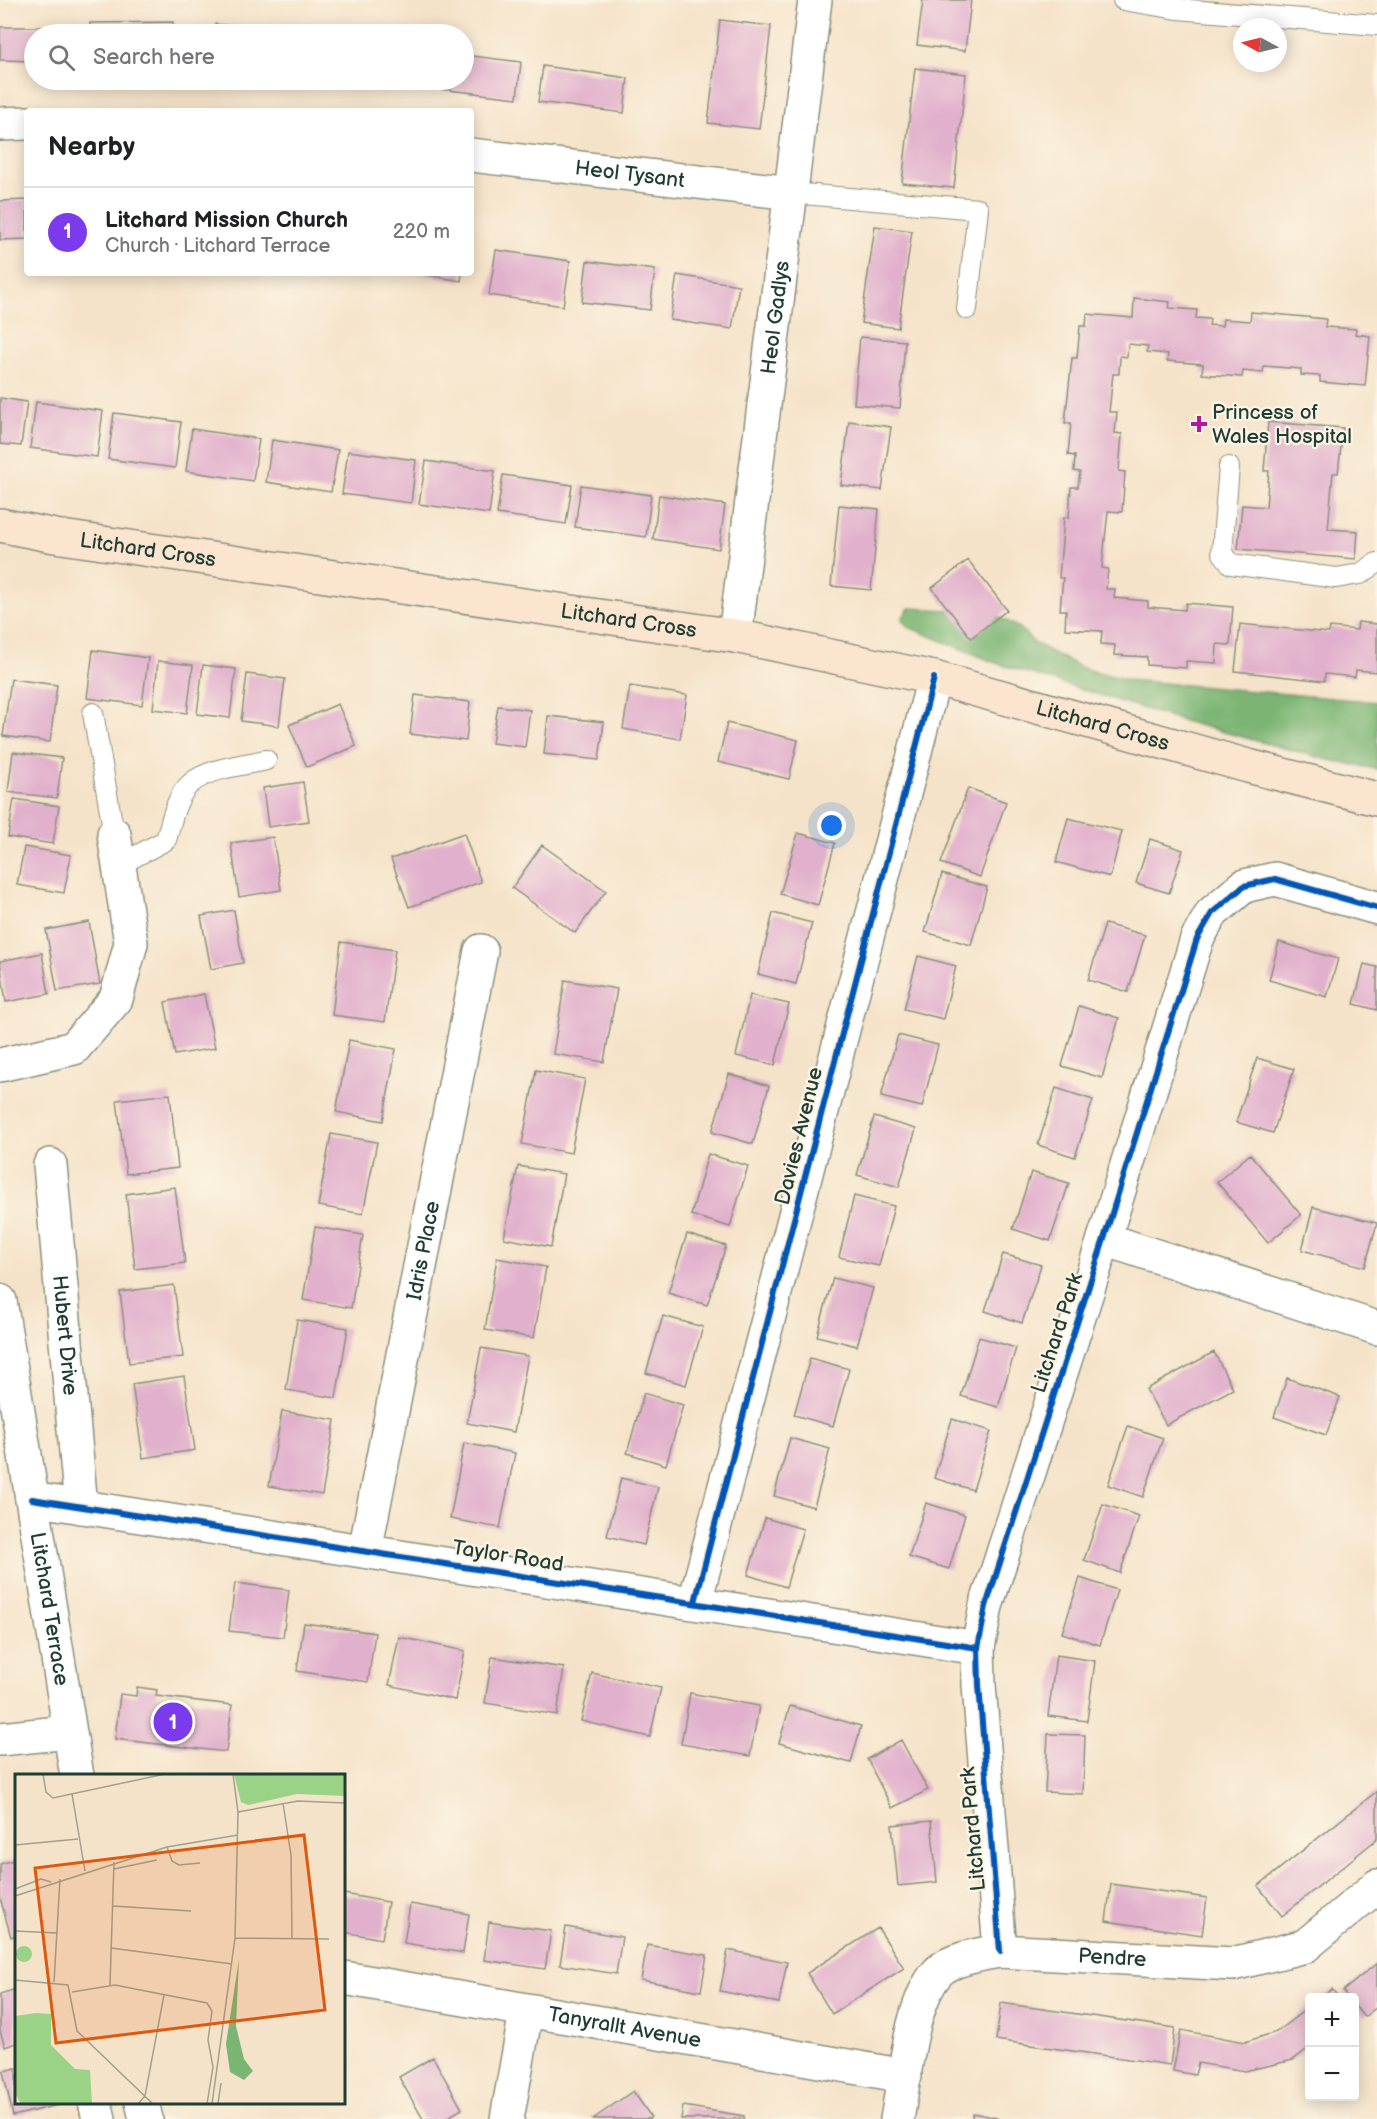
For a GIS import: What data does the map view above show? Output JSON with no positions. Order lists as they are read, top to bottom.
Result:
{
  "streets": {
    "main road": ["Litchard Cross"],
    "street": [
      "Heol Tysant",
      "Heol Gadlys",
      "Davies Avenue",
      "Idris Place",
      "Litchard Park",
      "Hubert Drive",
      "Taylor Road",
      "Litchard Terrace",
      "Pendre",
      "Tanyrallt Avenue"
    ]
  },
  "crossings": [
    ["Heol Tysant", "Heol Gadlys"],
    ["Heol Gadlys", "Litchard Cross"],
    ["Litchard Cross", "Davies Avenue"],
    ["Davies Avenue", "Taylor Road"],
    ["Idris Place", "Taylor Road"],
    ["Litchard Park", "Taylor Road"],
    ["Litchard Park", "Pendre"],
    ["Hubert Drive", "Taylor Road"],
    ["Taylor Road", "Litchard Terrace"],
    ["Pendre", "Tanyrallt Avenue"]
  ],
  "places": {
    "health": ["Princess of Wales Hospital"]
  },
  "north": "left",
  "page": {
    "search": "Search here",
    "heading": "Nearby",
    "list": [
      {
        "mark": "1",
        "name": "Litchard Mission Church",
        "note": "Church · Litchard Terrace",
        "value": "220 m"
      }
    ],
    "pins": "1",
    "map_buttons": ["+", "−"]
  }
}
